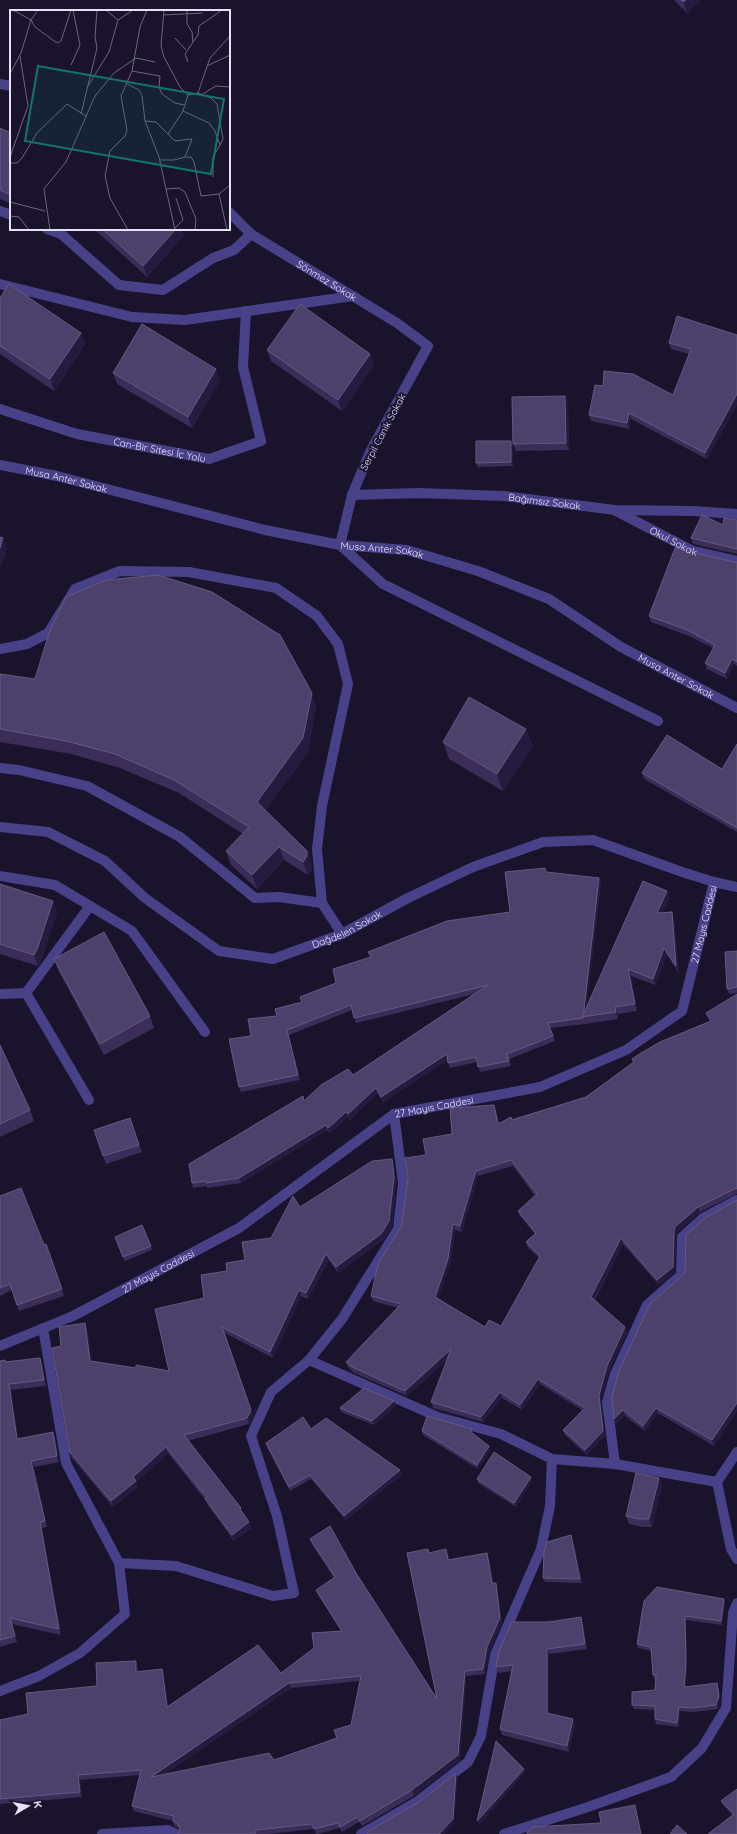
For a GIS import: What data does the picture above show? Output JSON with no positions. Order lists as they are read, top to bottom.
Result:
{
  "streets": {
    "street": [
      "Sönmez Sokak",
      "Serpil Canik Sokak",
      "Can-Bir Sitesi İç Yolu",
      "Musa Anter Sokak",
      "Bağımsız Sokak",
      "Okul Sokak",
      "27 Mayıs Caddesi",
      "Dağdelen Sokak"
    ]
  },
  "crossings": [
    ["Sönmez Sokak", "Serpil Canik Sokak"],
    ["Serpil Canik Sokak", "Musa Anter Sokak"],
    ["Serpil Canik Sokak", "Bağımsız Sokak"],
    ["Bağımsız Sokak", "Okul Sokak"],
    ["27 Mayıs Caddesi", "Dağdelen Sokak"]
  ],
  "north": "right"
}
